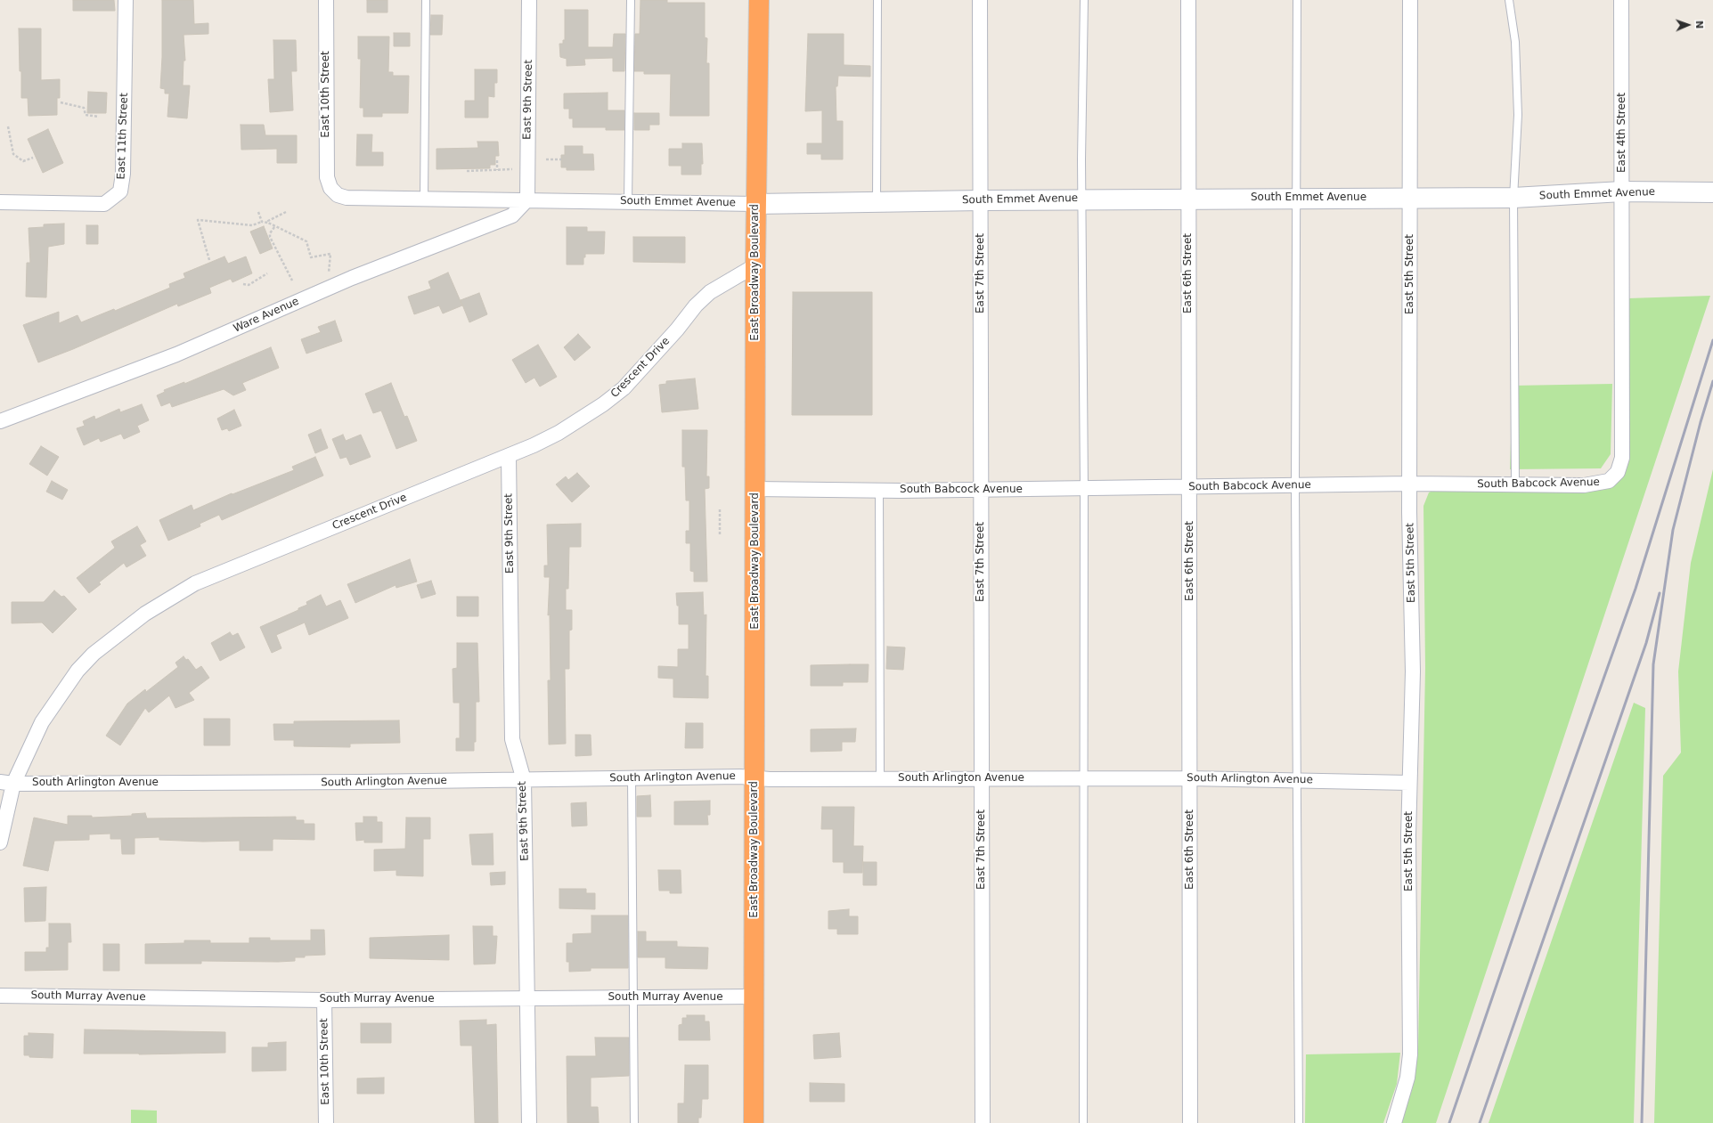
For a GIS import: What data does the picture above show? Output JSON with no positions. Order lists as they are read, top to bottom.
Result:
{
  "streets": {
    "highway": ["East Broadway Boulevard"],
    "street": [
      "East 10th Street",
      "East 9th Street",
      "East 4th Street",
      "East 11th Street",
      "South Emmet Avenue",
      "East 7th Street",
      "East 6th Street",
      "East 5th Street",
      "Ware Avenue",
      "Crescent Drive",
      "South Babcock Avenue",
      "South Arlington Avenue",
      "South Murray Avenue"
    ]
  },
  "crossings": [
    ["East 10th Street", "South Emmet Avenue"],
    ["East 10th Street", "South Murray Avenue"],
    ["East 9th Street", "South Emmet Avenue"],
    ["East 9th Street", "Ware Avenue"],
    ["East 9th Street", "Crescent Drive"],
    ["East 9th Street", "South Arlington Avenue"],
    ["East 9th Street", "South Murray Avenue"],
    ["East 4th Street", "South Emmet Avenue"],
    ["East 4th Street", "South Babcock Avenue"],
    ["South Emmet Avenue", "East Broadway Boulevard"],
    ["South Emmet Avenue", "East 7th Street"],
    ["South Emmet Avenue", "East 6th Street"],
    ["South Emmet Avenue", "East 5th Street"],
    ["South Emmet Avenue", "Ware Avenue"],
    ["East Broadway Boulevard", "Crescent Drive"],
    ["East Broadway Boulevard", "South Babcock Avenue"],
    ["East Broadway Boulevard", "South Arlington Avenue"],
    ["East Broadway Boulevard", "South Murray Avenue"],
    ["East 7th Street", "South Babcock Avenue"],
    ["East 7th Street", "South Arlington Avenue"],
    ["East 6th Street", "South Babcock Avenue"],
    ["East 6th Street", "South Arlington Avenue"],
    ["East 5th Street", "South Babcock Avenue"],
    ["East 5th Street", "South Arlington Avenue"],
    ["Crescent Drive", "South Arlington Avenue"]
  ],
  "north": "right"
}
